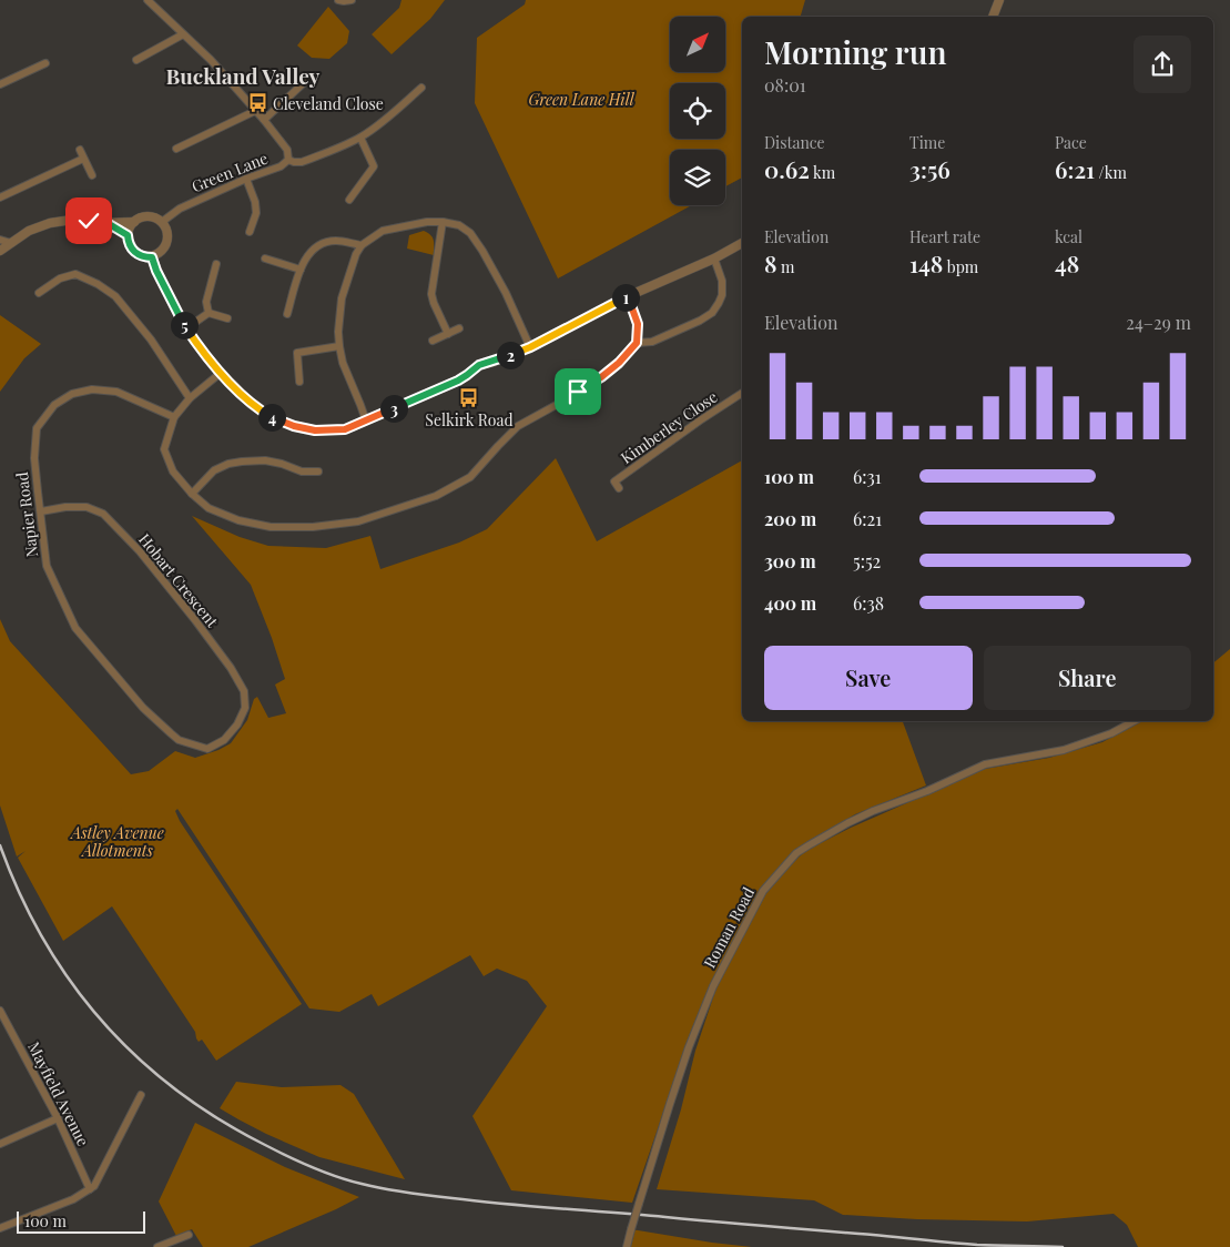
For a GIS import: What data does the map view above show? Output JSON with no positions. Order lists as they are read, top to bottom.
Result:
{
  "streets": {
    "street": [
      "Green Lane",
      "Kimberley Close",
      "Napier Road",
      "Hobart Crescent",
      "Roman Road",
      "Mayfield Avenue"
    ]
  },
  "crossings": [
    ["Napier Road", "Hobart Crescent"]
  ],
  "districts": ["Buckland Valley"],
  "parks": ["Green Lane Hill", "Astley Avenue Allotments"],
  "places": {
    "bus stop": ["Cleveland Close", "Selkirk Road"]
  },
  "scale_bar": "100 m",
  "north": "top right",
  "page": {
    "heading": ["Morning run", "08:01"],
    "stats": [
      ["Distance", "0.62 km"],
      ["Time", "3:56"],
      ["Pace", "6:21 /km"],
      ["Elevation", "8 m"],
      ["Heart rate", "148 bpm"],
      ["kcal", "48"]
    ],
    "pins": [
      "1",
      "5",
      "2",
      "3",
      "4"
    ],
    "chart": ["Elevation", "24–29 m"],
    "list": [
      {
        "name": "100 m",
        "note": "6:31"
      },
      {
        "name": "200 m",
        "note": "6:21"
      },
      {
        "name": "300 m",
        "note": "5:52"
      },
      {
        "name": "400 m",
        "note": "6:38"
      }
    ],
    "buttons": ["Save", "Share"],
    "scale": "100 m"
  }
}
